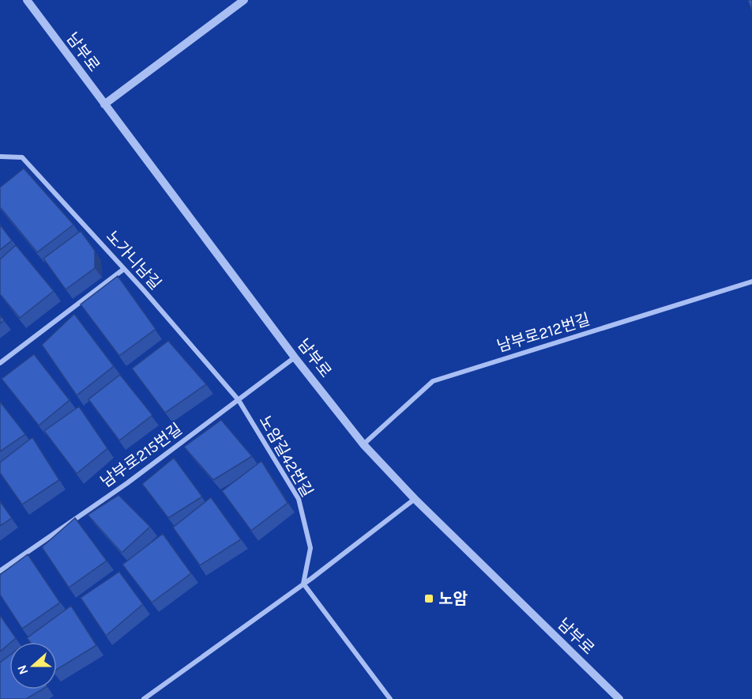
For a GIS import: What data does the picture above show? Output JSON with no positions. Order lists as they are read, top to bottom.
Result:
{
  "streets": {
    "street": [
      "남부로",
      "노가니남길",
      "남부로212번길",
      "남부로215번길",
      "노암길42번길"
    ]
  },
  "crossings": [
    ["남부로", "남부로212번길"],
    ["남부로", "남부로215번길"],
    ["노가니남길", "남부로215번길"],
    ["노가니남길", "노암길42번길"],
    ["남부로215번길", "노암길42번길"]
  ],
  "places": {
    "transit": ["노암"]
  },
  "north": "left"
}
